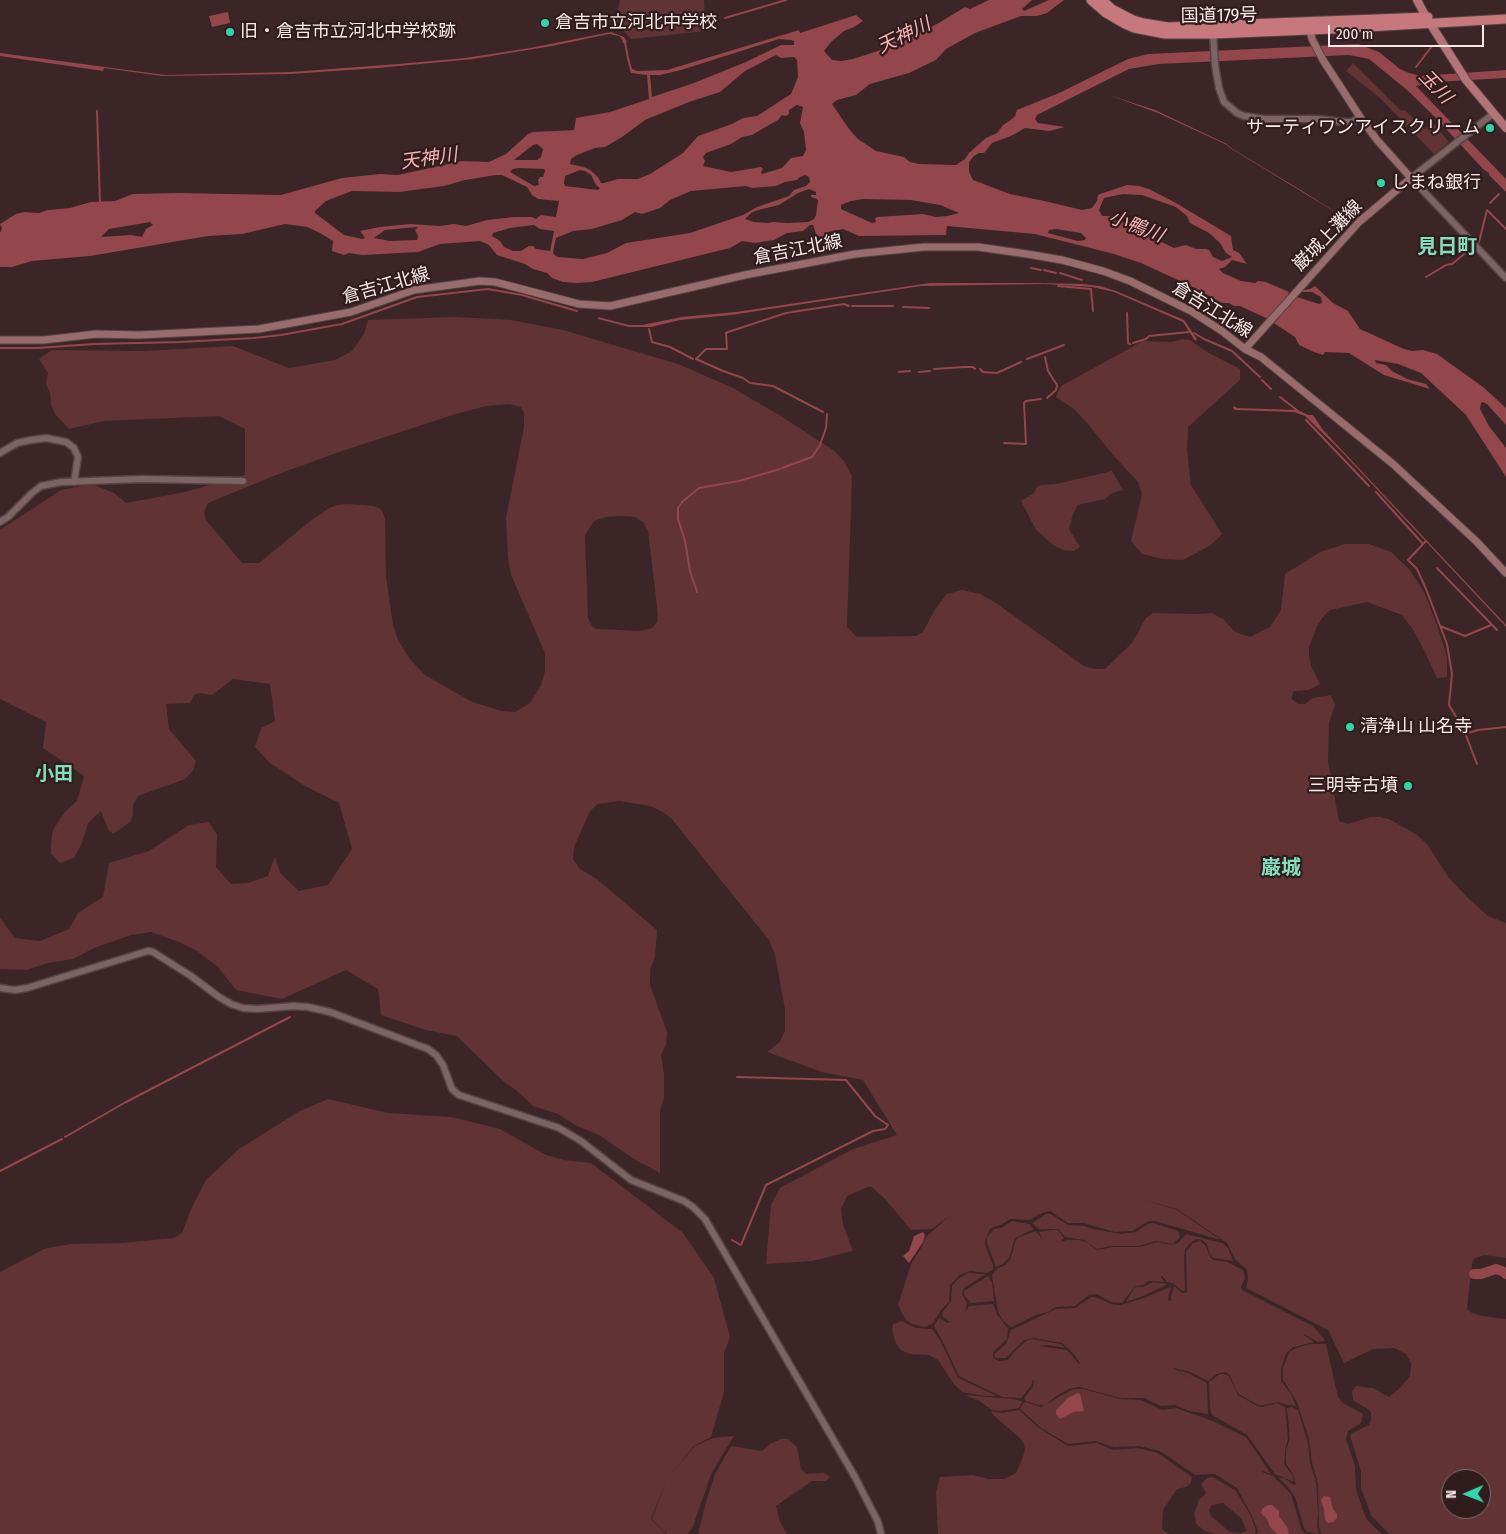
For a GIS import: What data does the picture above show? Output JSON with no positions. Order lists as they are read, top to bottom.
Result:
{
  "streets": {
    "highway": ["国道179号"],
    "main road": ["巌城上灘線", "倉吉江北線"]
  },
  "crossings": [
    ["巌城上灘線", "倉吉江北線"]
  ],
  "districts": ["見日町", "小田", "巌城"],
  "water": ["天神川", "玉川", "小鴨川"],
  "places": [
    "倉吉市立河北中学校",
    "旧・倉吉市立河北中学校跡",
    "サーティワンアイスクリーム",
    "しまね銀行",
    "清浄山 山名寺",
    "三明寺古墳"
  ],
  "scale_bar": "200 m",
  "north": "left"
}
